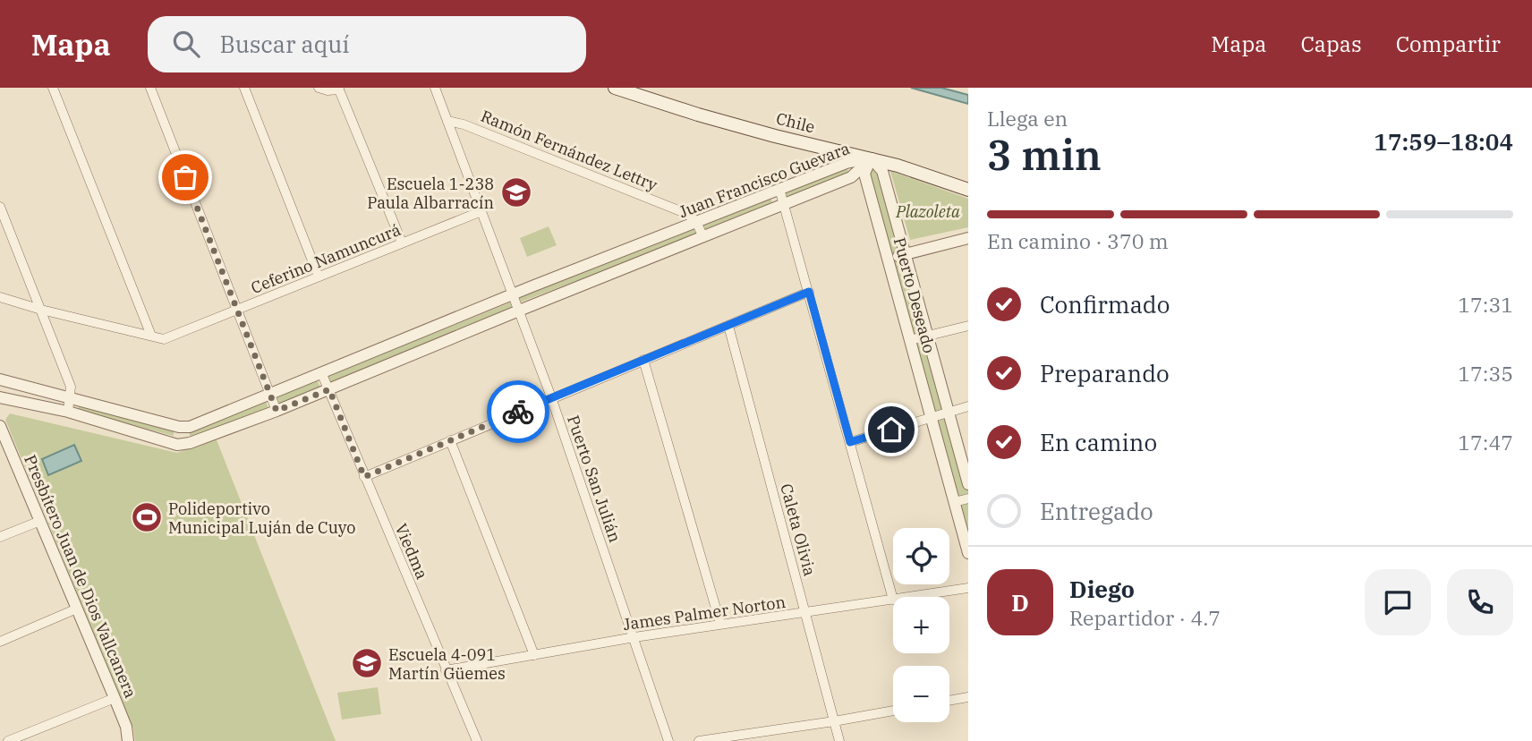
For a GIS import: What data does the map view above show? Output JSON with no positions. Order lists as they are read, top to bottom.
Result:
{
  "streets": {
    "main road": ["Chile"],
    "street": [
      "Ramón Fernández Lettry",
      "Juan Francisco Guevara",
      "Ceferino Namuncurá",
      "Puerto Deseado",
      "Puerto San Julián",
      "Caleta Olivia",
      "Viedma",
      "Presbítero Juan de Dios Vallcanera",
      "James Palmer Norton"
    ]
  },
  "crossings": [
    ["Chile", "Juan Francisco Guevara"],
    ["Chile", "Puerto Deseado"],
    ["Ramón Fernández Lettry", "Juan Francisco Guevara"],
    ["Ramón Fernández Lettry", "Puerto San Julián"],
    ["Juan Francisco Guevara", "Puerto Deseado"],
    ["Juan Francisco Guevara", "Puerto San Julián"],
    ["Juan Francisco Guevara", "Viedma"],
    ["Ceferino Namuncurá", "Puerto San Julián"],
    ["Puerto San Julián", "James Palmer Norton"],
    ["Caleta Olivia", "James Palmer Norton"],
    ["Viedma", "James Palmer Norton"]
  ],
  "parks": ["Plazoleta"],
  "places": {
    "school or university": ["Escuela 1-238 Paula Albarracín", "Escuela 4-091 Martín Güemes"],
    "sports": ["Polideportivo Municipal Luján de Cuyo"]
  },
  "page": {
    "header": "Mapa",
    "search": "Buscar aquí",
    "nav": ["Mapa", "Capas", "Compartir"],
    "heading": ["3 min", "Llega en", "17:59–18:04"],
    "panel": ["Diego", "Repartidor · 4.7"],
    "bar": "En camino · 370 m",
    "list": [
      ["Confirmado", "17:31"],
      ["Preparando", "17:35"],
      ["En camino", "17:47"],
      "Entregado"
    ],
    "map_buttons": ["+", "−"],
    "round": "D"
  }
}
